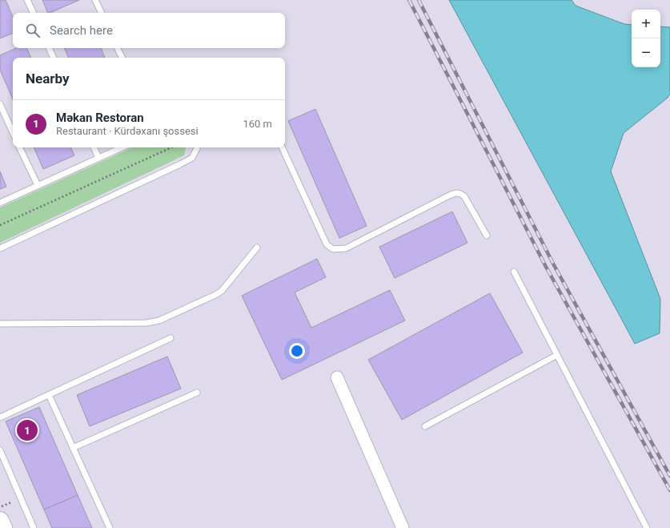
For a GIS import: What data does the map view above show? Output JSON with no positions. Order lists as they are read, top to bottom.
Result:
{
  "page": {
    "map_buttons": ["+", "−"],
    "search": "Search here",
    "heading": "Nearby",
    "list": [
      {
        "mark": "1",
        "name": "Məkan Restoran",
        "note": "Restaurant · Kürdəxanı şossesi",
        "value": "160 m"
      }
    ],
    "pins": "1"
  }
}
